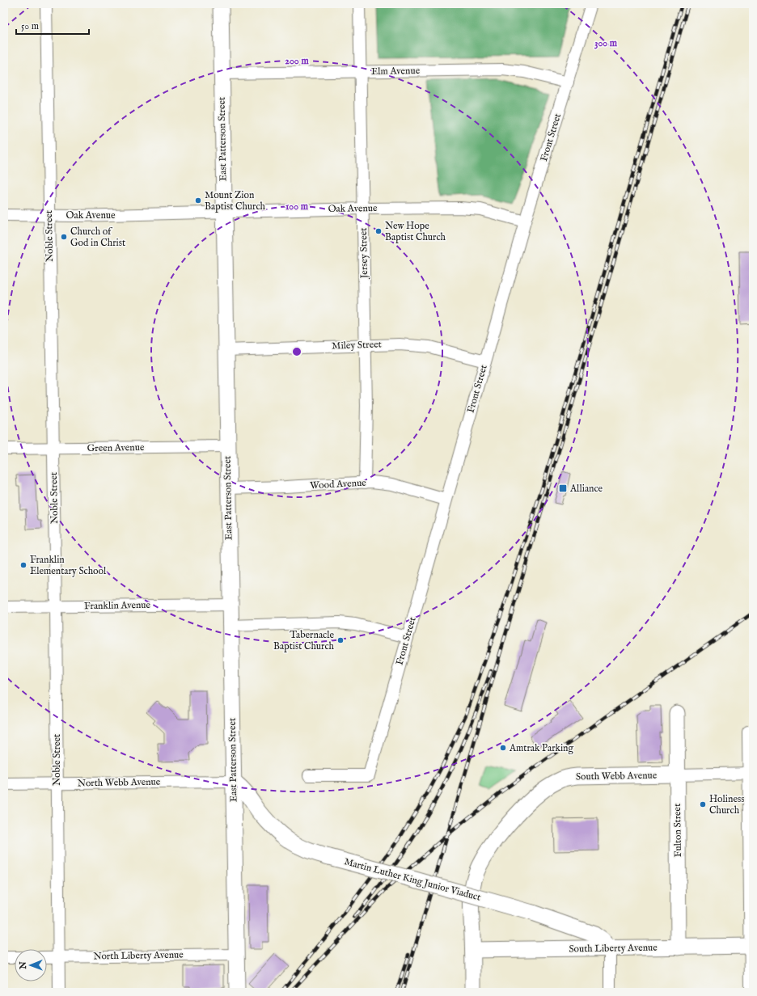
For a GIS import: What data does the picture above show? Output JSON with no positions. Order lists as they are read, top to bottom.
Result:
{
  "streets": {
    "street": [
      "Elm Avenue",
      "Front Street",
      "East Patterson Street",
      "Oak Avenue",
      "Noble Street",
      "Jersey Street",
      "Miley Street",
      "Green Avenue",
      "Wood Avenue",
      "Franklin Avenue",
      "South Webb Avenue",
      "North Webb Avenue",
      "Fulton Street",
      "Martin Luther King Junior Viaduct",
      "South Liberty Avenue",
      "North Liberty Avenue"
    ]
  },
  "crossings": [
    ["Elm Avenue", "Front Street"],
    ["Elm Avenue", "East Patterson Street"],
    ["Elm Avenue", "Jersey Street"],
    ["Front Street", "Oak Avenue"],
    ["Front Street", "Miley Street"],
    ["Front Street", "Wood Avenue"],
    ["East Patterson Street", "Oak Avenue"],
    ["East Patterson Street", "Miley Street"],
    ["East Patterson Street", "Green Avenue"],
    ["East Patterson Street", "Wood Avenue"],
    ["East Patterson Street", "Franklin Avenue"],
    ["East Patterson Street", "North Webb Avenue"],
    ["East Patterson Street", "Martin Luther King Junior Viaduct"],
    ["East Patterson Street", "North Liberty Avenue"],
    ["Oak Avenue", "Noble Street"],
    ["Oak Avenue", "Jersey Street"],
    ["Noble Street", "Green Avenue"],
    ["Noble Street", "Franklin Avenue"],
    ["Noble Street", "North Webb Avenue"],
    ["Noble Street", "North Liberty Avenue"],
    ["Jersey Street", "Miley Street"],
    ["Jersey Street", "Wood Avenue"],
    ["South Webb Avenue", "Fulton Street"],
    ["South Webb Avenue", "South Liberty Avenue"],
    ["North Webb Avenue", "Martin Luther King Junior Viaduct"],
    ["Fulton Street", "South Liberty Avenue"],
    ["Martin Luther King Junior Viaduct", "South Liberty Avenue"]
  ],
  "places": {
    "other": [
      "Mount Zion Baptist Church",
      "New Hope Baptist Church",
      "Church of God in Christ",
      "Franklin Elementary School",
      "Tabernacle Baptist Church",
      "Amtrak Parking",
      "Holiness Church"
    ],
    "transit": ["Alliance"]
  },
  "scale_bar": "50 m",
  "north": "left",
  "rings": ["300 m", "200 m", "100 m"]
}
